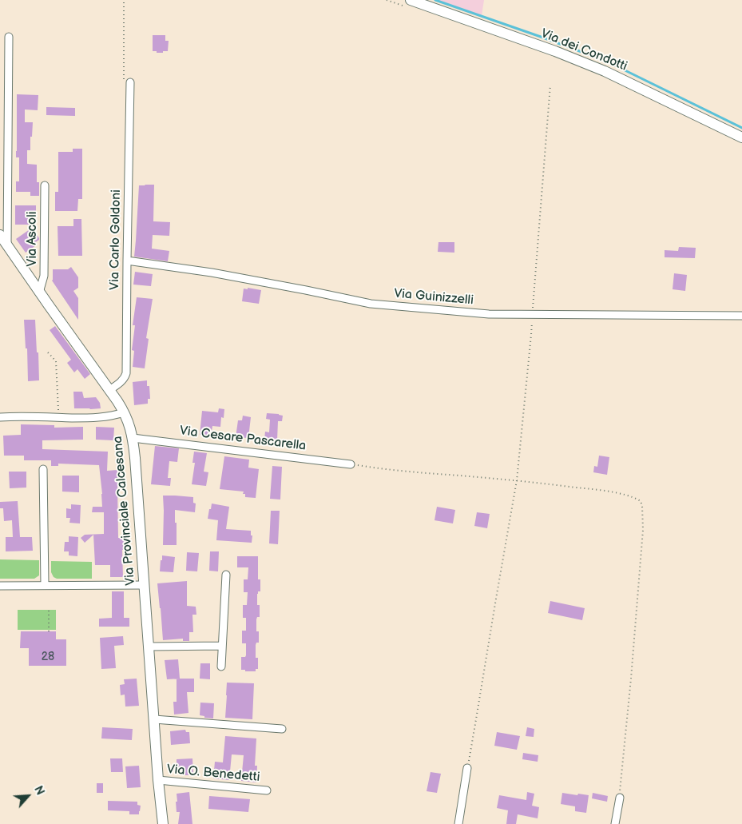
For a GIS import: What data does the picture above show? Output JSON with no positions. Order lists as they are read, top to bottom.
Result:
{
  "streets": {
    "main road": ["Via dei Condotti", "Via Provinciale Calcesana"],
    "street": [
      "Via Ascoli",
      "Via Carlo Goldoni",
      "Via Guinizzelli",
      "Via Cesare Pascarella",
      "Via O. Benedetti"
    ]
  },
  "crossings": [
    ["Via Ascoli", "Via Provinciale Calcesana"],
    ["Via Carlo Goldoni", "Via Guinizzelli"],
    ["Via Carlo Goldoni", "Via Provinciale Calcesana"],
    ["Via Cesare Pascarella", "Via Provinciale Calcesana"],
    ["Via Provinciale Calcesana", "Via O. Benedetti"]
  ],
  "house_numbers": ["28"],
  "north": "top right"
}
